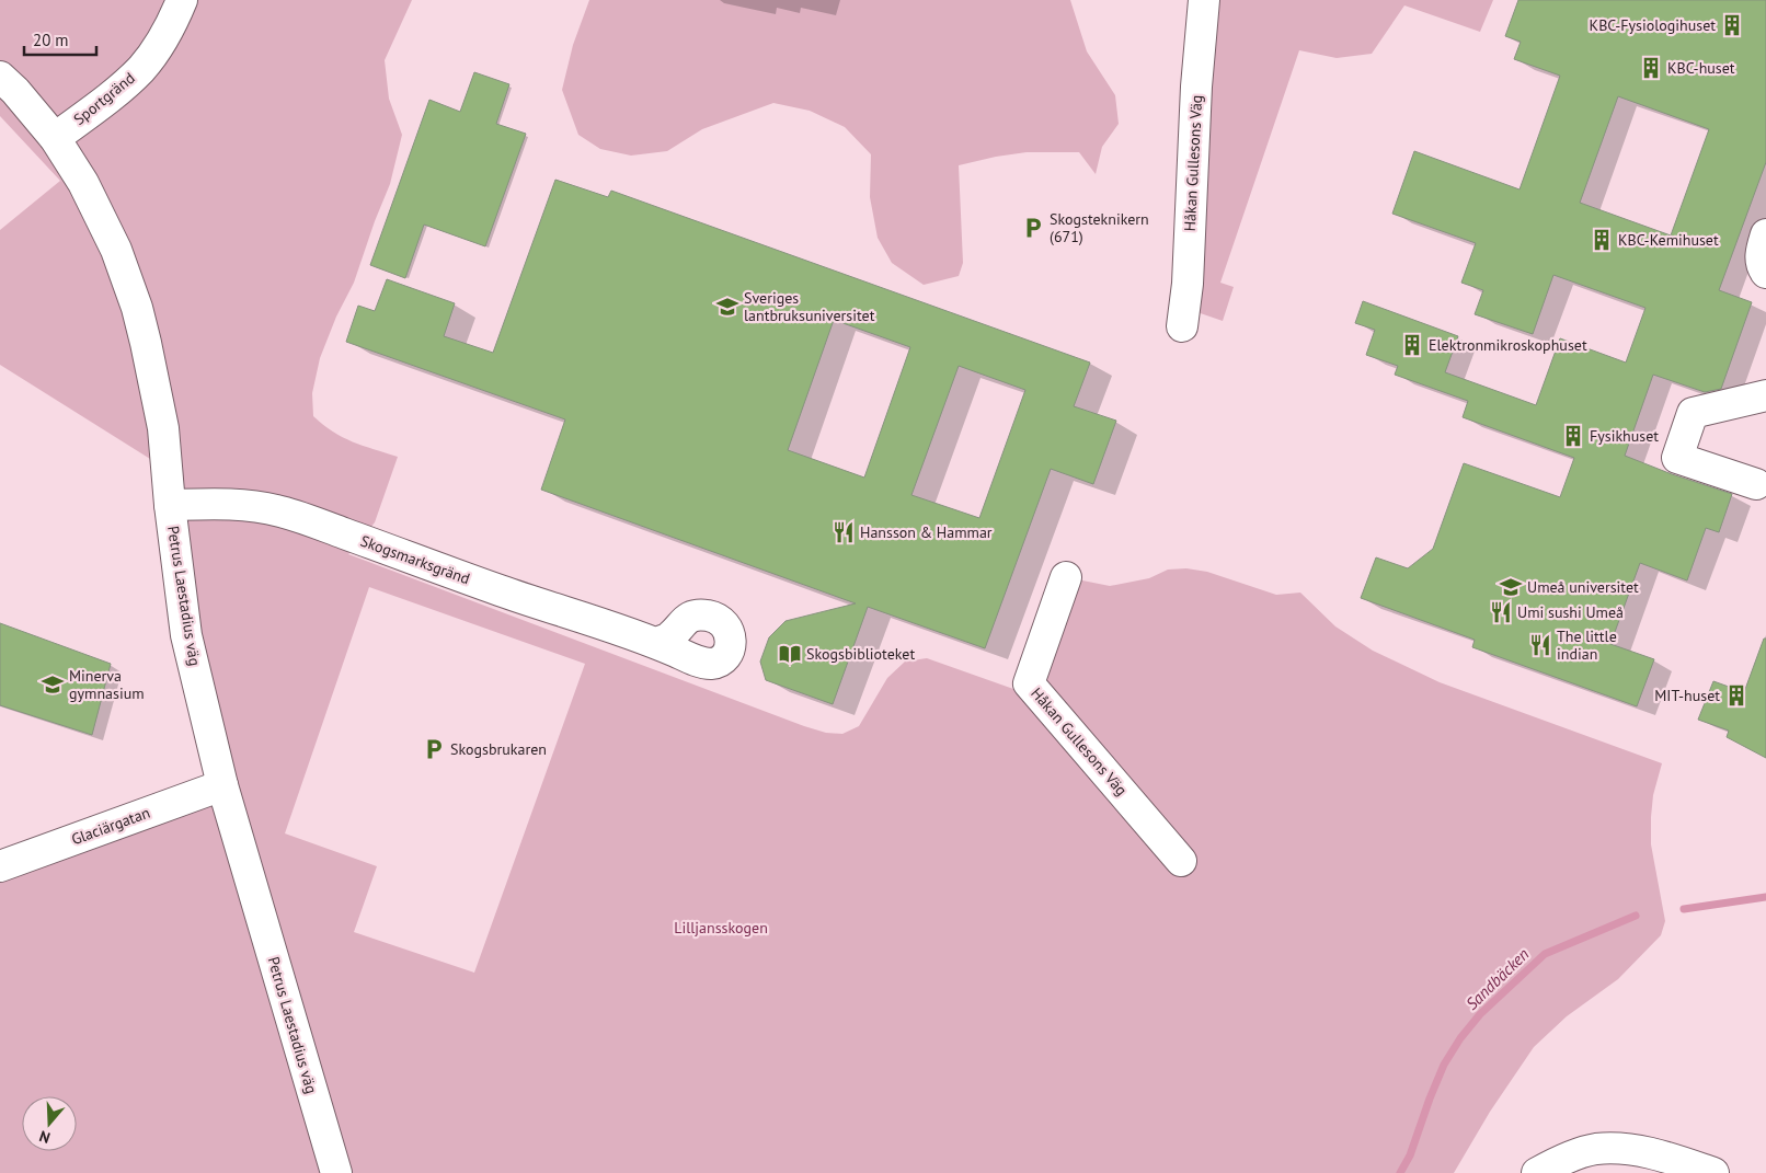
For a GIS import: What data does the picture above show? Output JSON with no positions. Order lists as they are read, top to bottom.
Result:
{
  "streets": {
    "street": [
      "Sportgränd",
      "Håkan Gullesons Väg",
      "Skogsmarksgränd",
      "Petrus Laestadius väg",
      "Glaciärgatan"
    ]
  },
  "crossings": [
    ["Sportgränd", "Petrus Laestadius väg"],
    ["Skogsmarksgränd", "Petrus Laestadius väg"],
    ["Petrus Laestadius väg", "Glaciärgatan"]
  ],
  "water": ["Sandbäcken"],
  "parks": ["Lilljansskogen"],
  "places": {
    "building": [
      "KBC-Fysiologihuset",
      "KBC-huset",
      "KBC-Kemihuset",
      "Elektronmikroskophuset",
      "Fysikhuset",
      "MIT-huset"
    ],
    "parking": ["Skogsteknikern (671)", "Skogsbrukaren"],
    "school or university": ["Sveriges lantbruksuniversitet", "Umeå universitet", "Minerva gymnasium"],
    "restaurant": ["Hansson & Hammar", "Umi sushi Umeå", "The little indian"],
    "library": ["Skogsbiblioteket"]
  },
  "scale_bar": "20 m",
  "north": "bottom"
}
